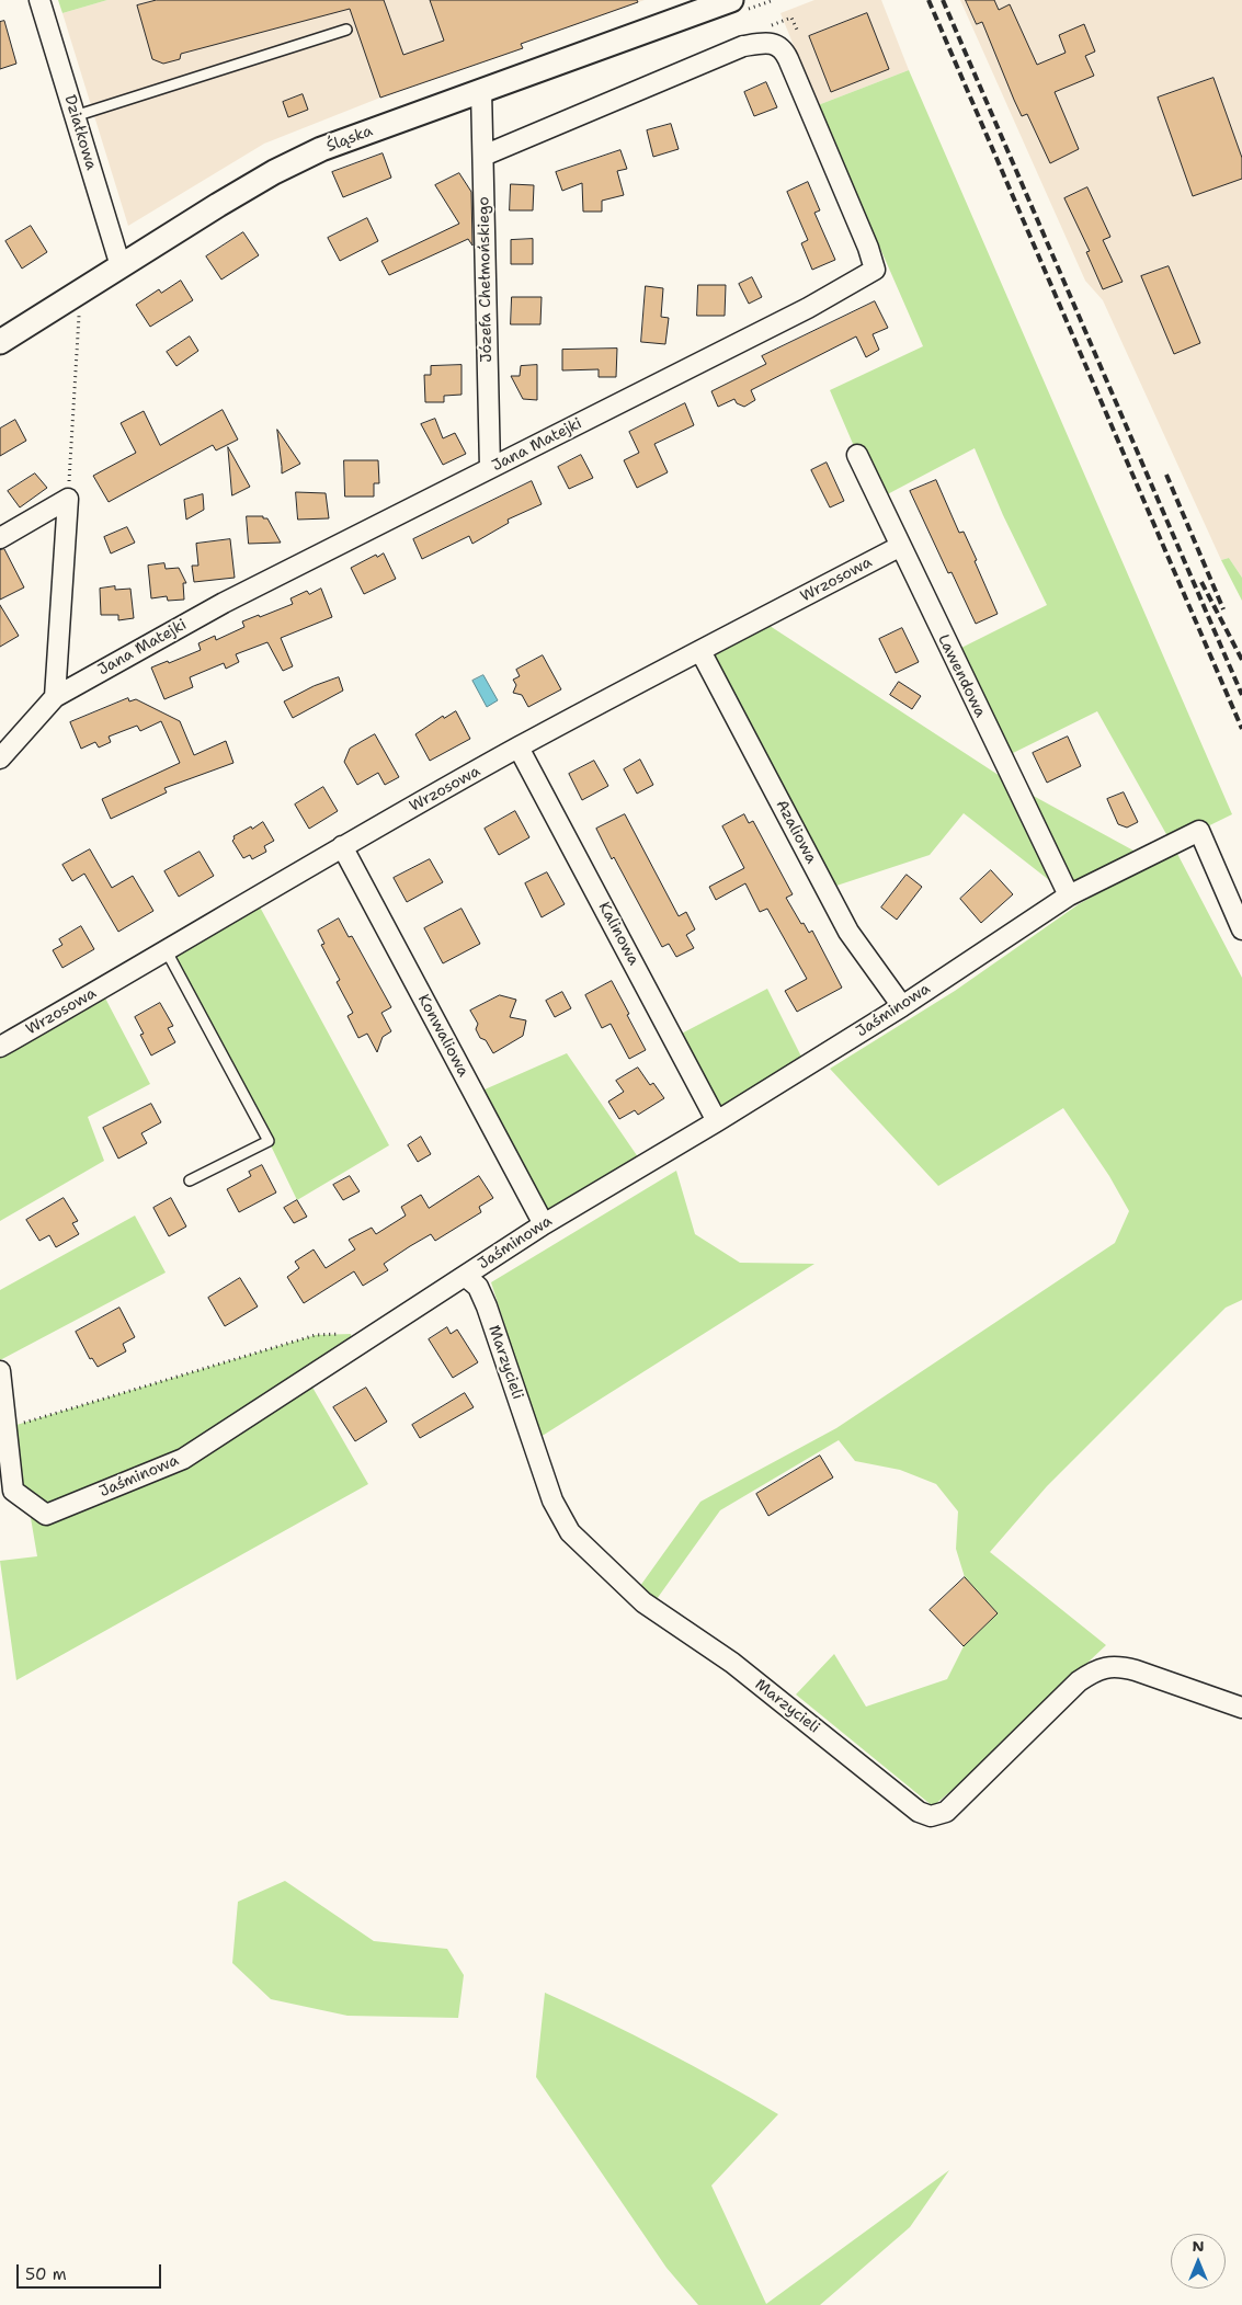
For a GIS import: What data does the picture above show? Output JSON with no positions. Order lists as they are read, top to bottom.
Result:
{
  "streets": {
    "street": [
      "Działkowa",
      "Śląska",
      "Józefa Chełmońskiego",
      "Jana Matejki",
      "Wrzosowa",
      "Lawendowa",
      "Azaliowa",
      "Kalinowa",
      "Jaśminowa",
      "Konwaliowa",
      "Marzycieli"
    ]
  },
  "crossings": [
    ["Działkowa", "Śląska"],
    ["Śląska", "Józefa Chełmońskiego"],
    ["Józefa Chełmońskiego", "Jana Matejki"],
    ["Wrzosowa", "Lawendowa"],
    ["Wrzosowa", "Azaliowa"],
    ["Wrzosowa", "Kalinowa"],
    ["Wrzosowa", "Konwaliowa"],
    ["Lawendowa", "Jaśminowa"],
    ["Azaliowa", "Jaśminowa"],
    ["Kalinowa", "Jaśminowa"],
    ["Jaśminowa", "Konwaliowa"],
    ["Jaśminowa", "Marzycieli"]
  ],
  "scale_bar": "50 m",
  "north": "top"
}
